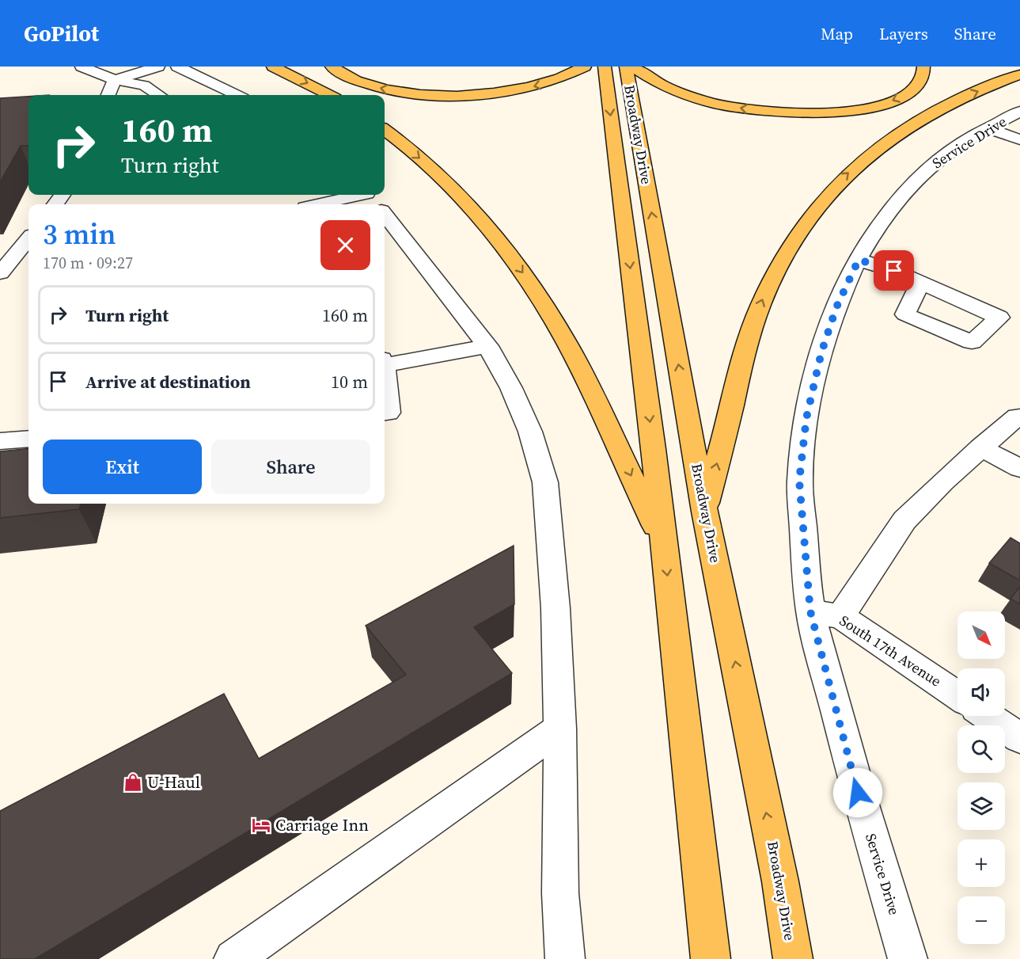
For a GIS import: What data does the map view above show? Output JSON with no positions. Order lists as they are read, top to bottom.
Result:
{
  "streets": {
    "main road": ["Broadway Drive"],
    "street": ["Service Drive", "South 17th Avenue"]
  },
  "crossings": [
    ["Service Drive", "South 17th Avenue"]
  ],
  "places": {
    "shop": ["U-Haul"],
    "hotel": ["Carriage Inn"]
  },
  "north": "bottom right",
  "page": {
    "header": "GoPilot",
    "nav": ["Map", "Layers", "Share"],
    "turn": ["160 m", "Turn right"],
    "heading": ["3 min", "170 m · 09:27"],
    "list": [
      {
        "name": "Turn right",
        "value": "160 m"
      },
      {
        "name": "Arrive at destination",
        "value": "10 m"
      }
    ],
    "buttons": ["Exit", "Share"],
    "map_buttons": ["+", "−"]
  }
}
